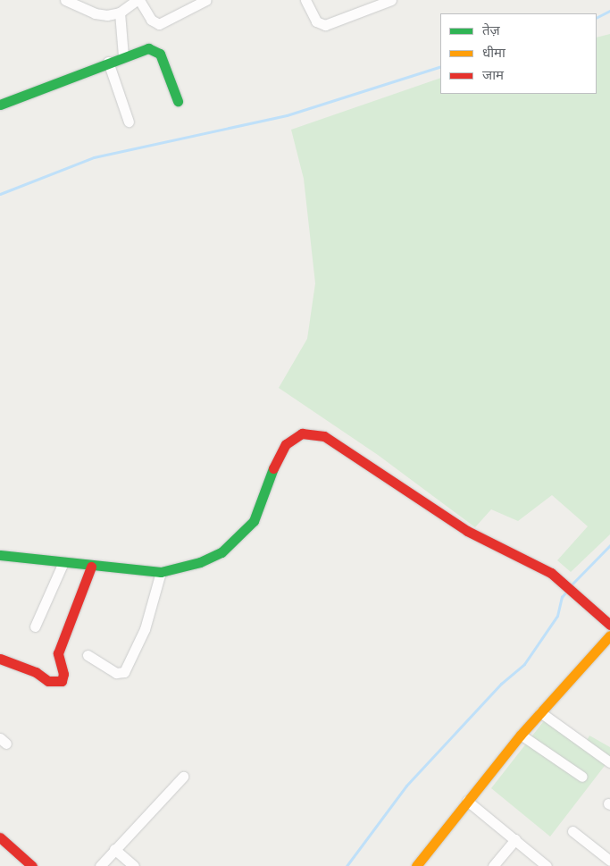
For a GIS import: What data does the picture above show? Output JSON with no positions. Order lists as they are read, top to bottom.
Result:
{
  "legend": ["तेज़", "धीमा", "जाम"]
}
